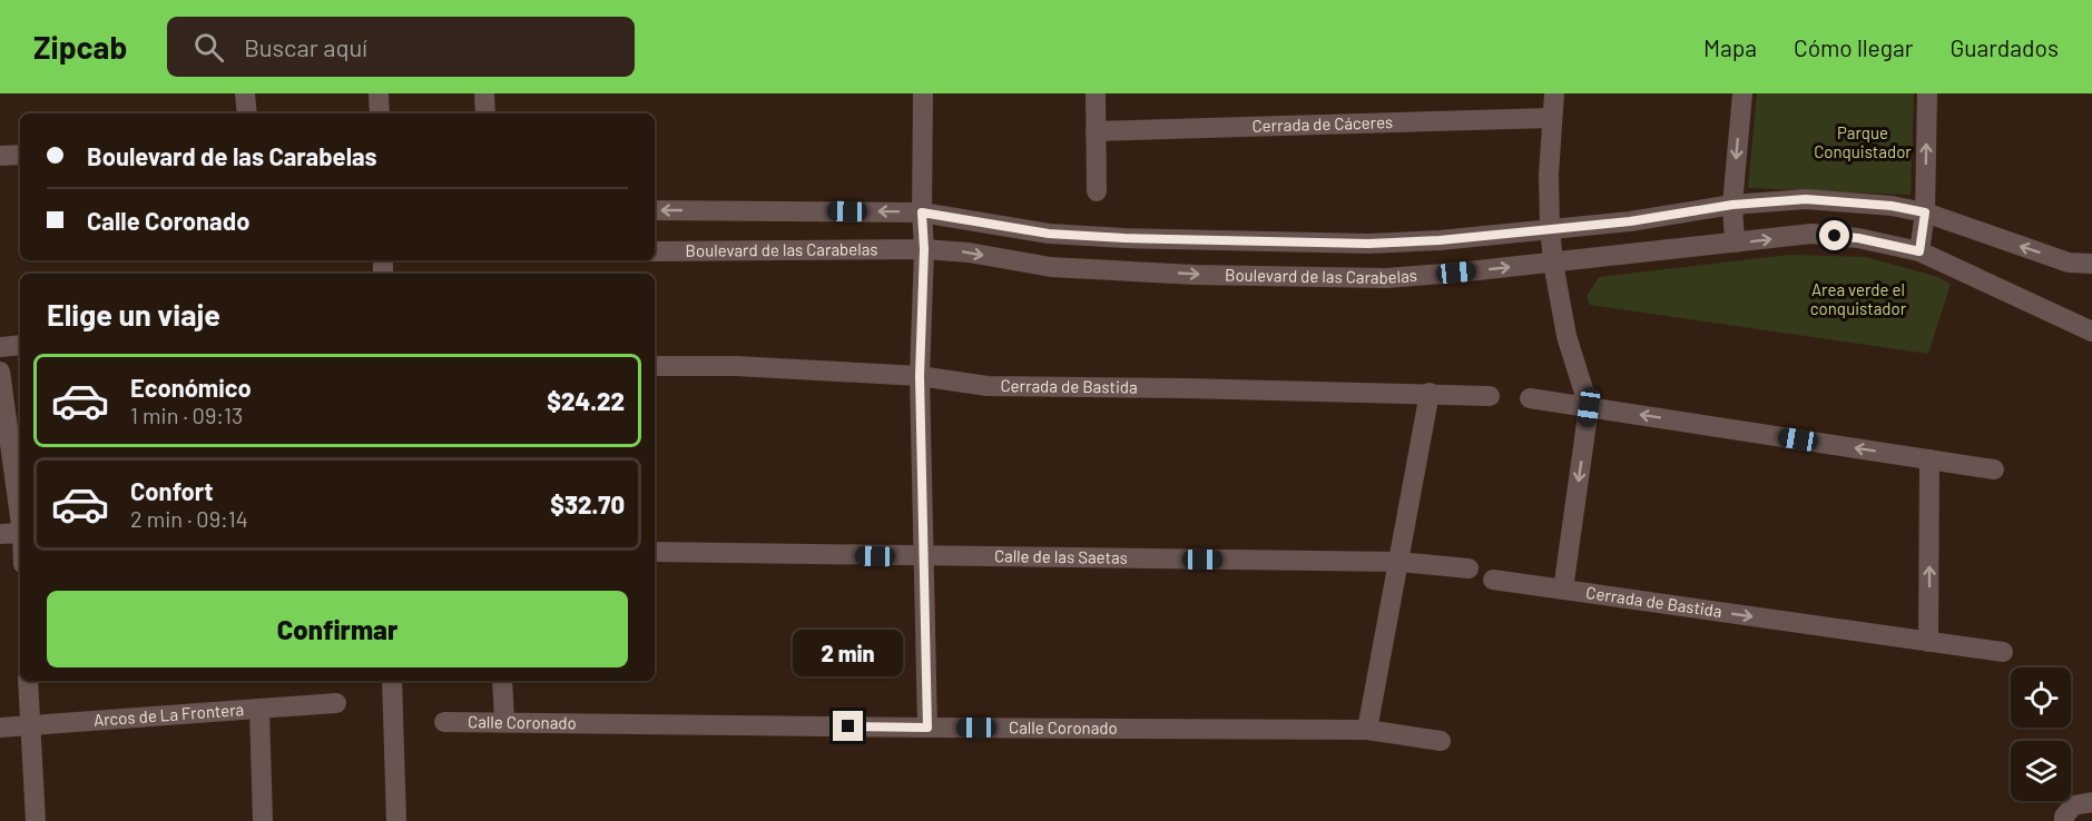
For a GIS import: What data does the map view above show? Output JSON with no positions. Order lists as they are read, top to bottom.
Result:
{
  "streets": {
    "street": [
      "Cerrada de Cáceres",
      "Boulevard de las Carabelas",
      "Cerrada de Bastida",
      "Calle de las Saetas",
      "Arcos de La Frontera",
      "Calle Coronado"
    ]
  },
  "crossings": [
    ["Boulevard de las Carabelas", "Cerrada de Bastida"]
  ],
  "parks": ["Parque Conquistador", "Area verde el conquistador"],
  "page": {
    "header": "Zipcab",
    "search": "Buscar aquí",
    "nav": ["Mapa", "Cómo llegar", "Guardados"],
    "banner": ["Boulevard de las Carabelas", "Calle Coronado"],
    "heading": "Elige un viaje",
    "list": [
      {
        "name": "Económico",
        "note": "1 min · 09:13",
        "value": "$24.22"
      },
      {
        "name": "Confort",
        "note": "2 min · 09:14",
        "value": "$32.70"
      }
    ],
    "buttons": "Confirmar",
    "bubble": "2 min"
  }
}
